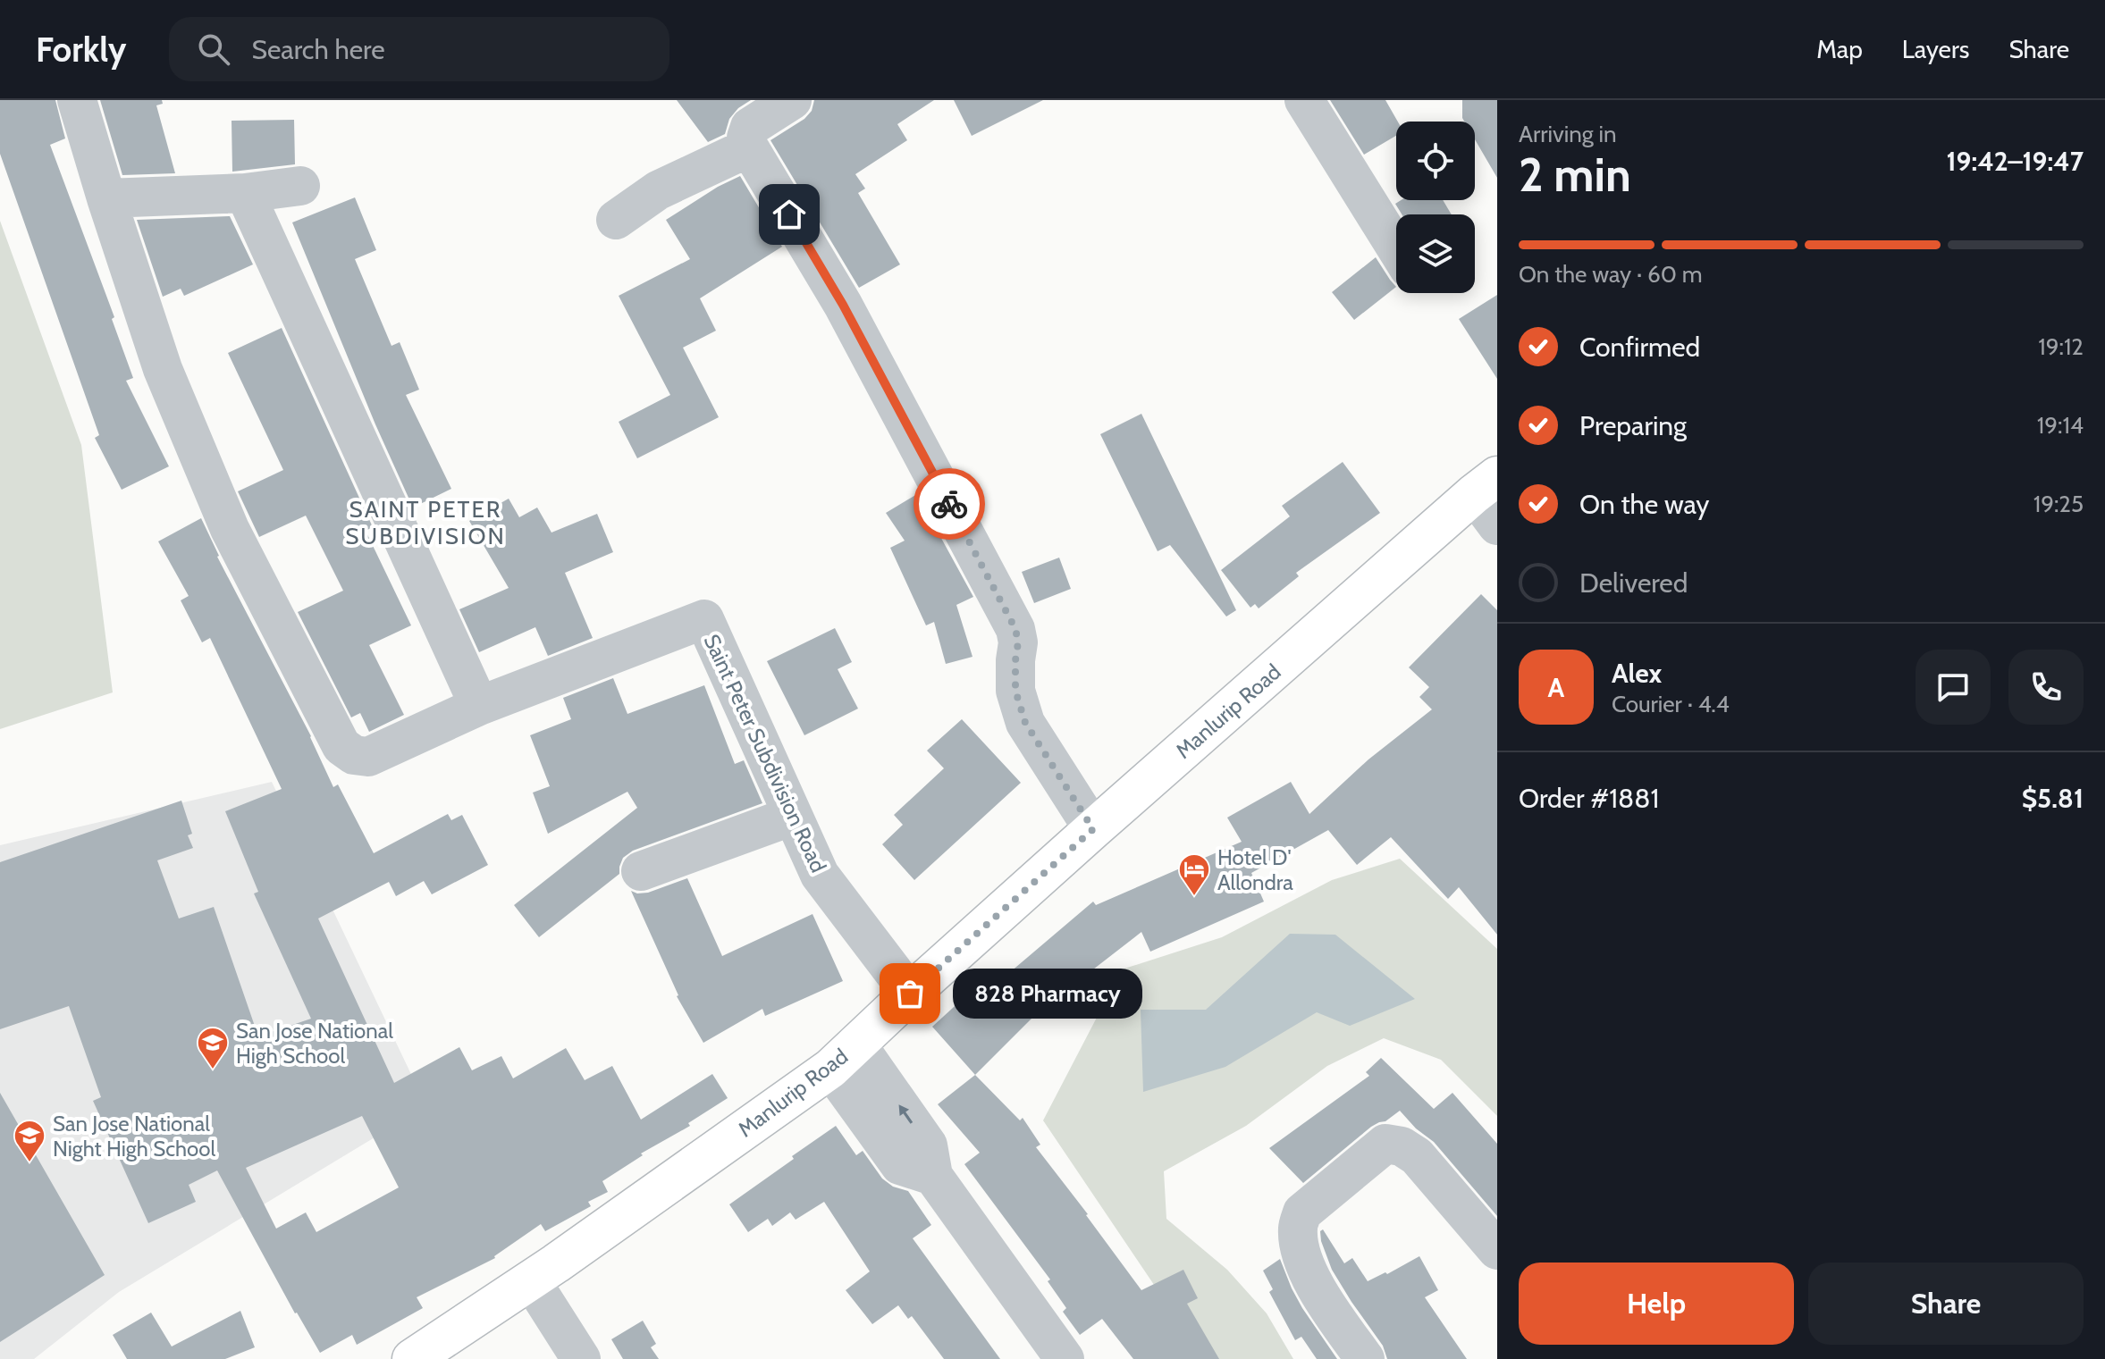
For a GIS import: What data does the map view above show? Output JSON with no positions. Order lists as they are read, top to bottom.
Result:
{
  "streets": {
    "main road": ["Manlurip Road"],
    "street": ["Saint Peter Subdivision Road"]
  },
  "crossings": [
    ["Manlurip Road", "Saint Peter Subdivision Road"]
  ],
  "districts": ["SAINT PETER SUBDIVISION"],
  "places": {
    "hotel": ["Hotel D' Allondra"],
    "other": ["828 Pharmacy"],
    "school or university": ["San Jose National High School", "San Jose National Night High School"]
  },
  "page": {
    "header": "Forkly",
    "search": "Search here",
    "nav": ["Map", "Layers", "Share"],
    "heading": ["2 min", "Arriving in", "19:42–19:47"],
    "panel": [
      "Alex",
      "Courier · 4.4",
      "Order #1881",
      "$5.81"
    ],
    "bar": "On the way · 60 m",
    "list": [
      ["Confirmed", "19:12"],
      ["Preparing", "19:14"],
      ["On the way", "19:25"],
      "Delivered"
    ],
    "round": "A",
    "bubble": "828 Pharmacy",
    "buttons": ["Help", "Share"]
  }
}
